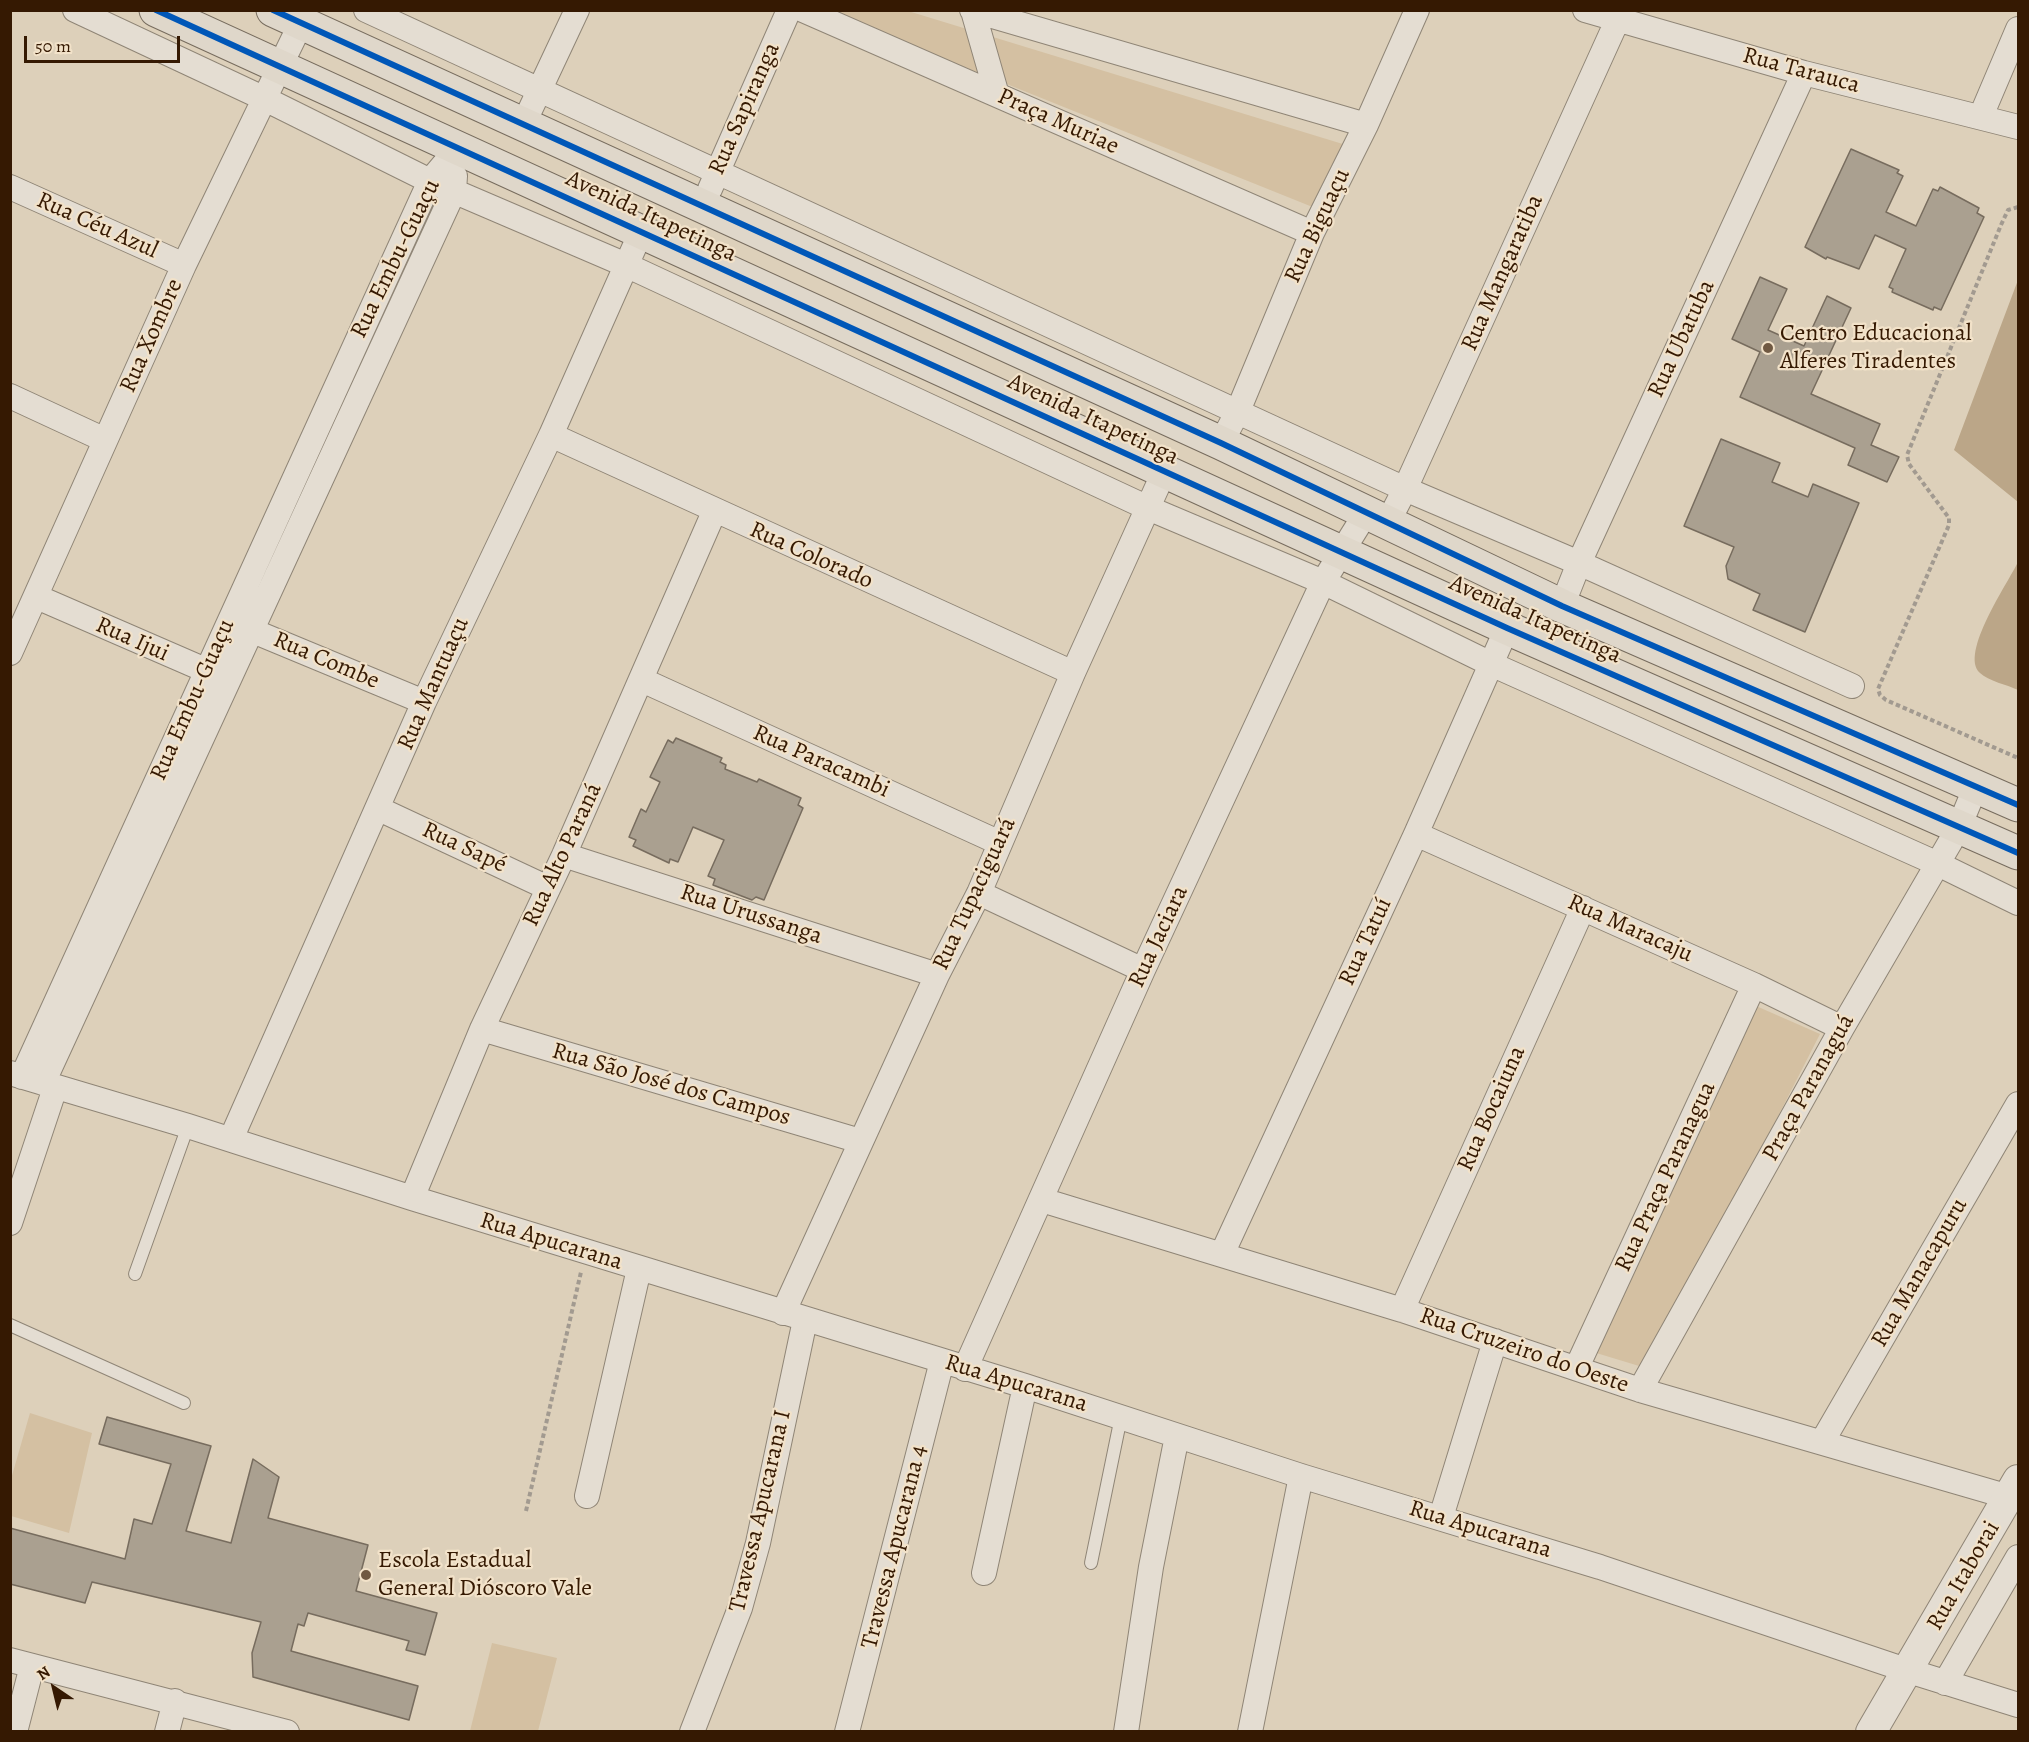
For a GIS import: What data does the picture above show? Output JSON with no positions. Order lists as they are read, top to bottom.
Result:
{
  "streets": {
    "main road": ["Avenida Itapetinga"],
    "street": [
      "Rua Tarauca",
      "Rua Sapiranga",
      "Praça Muriae",
      "Rua Céu Azul",
      "Rua Biguaçu",
      "Rua Embu-Guaçu",
      "Rua Mangaratiba",
      "Rua Xombre",
      "Rua Ubatuba",
      "Rua Colorado",
      "Rua Ijui",
      "Rua Combe",
      "Rua Mantuaçu",
      "Rua Paracambi",
      "Rua Sapé",
      "Rua Alto Paraná",
      "Rua Tupaciguará",
      "Rua Urussanga",
      "Rua Maracaju",
      "Rua Jaciara",
      "Rua Tatuí",
      "Rua São José dos Campos",
      "Praça Paranaguá",
      "Rua Bocaiuna",
      "Rua Praça Paranagua",
      "Rua Apucarana",
      "Rua Manacapuru",
      "Rua Cruzeiro do Oeste",
      "Travessa Apucarana I",
      "Travessa Apucarana 4",
      "Rua Itaborai"
    ]
  },
  "crossings": [
    ["Rua Tarauca", "Rua Mangaratiba"],
    ["Rua Tarauca", "Rua Ubatuba"],
    ["Rua Sapiranga", "Avenida Itapetinga"],
    ["Praça Muriae", "Rua Biguaçu"],
    ["Avenida Itapetinga", "Rua Biguaçu"],
    ["Avenida Itapetinga", "Rua Embu-Guaçu"],
    ["Avenida Itapetinga", "Rua Mangaratiba"],
    ["Avenida Itapetinga", "Rua Xombre"],
    ["Avenida Itapetinga", "Rua Ubatuba"],
    ["Avenida Itapetinga", "Rua Mantuaçu"],
    ["Avenida Itapetinga", "Rua Tupaciguará"],
    ["Avenida Itapetinga", "Rua Jaciara"],
    ["Avenida Itapetinga", "Rua Tatuí"],
    ["Avenida Itapetinga", "Praça Paranaguá"],
    ["Rua Céu Azul", "Rua Xombre"],
    ["Rua Embu-Guaçu", "Rua Ijui"],
    ["Rua Embu-Guaçu", "Rua Combe"],
    ["Rua Embu-Guaçu", "Rua Apucarana"],
    ["Rua Mangaratiba", "Rua Jaciara"],
    ["Rua Xombre", "Rua Ijui"],
    ["Rua Colorado", "Rua Mantuaçu"],
    ["Rua Colorado", "Rua Alto Paraná"],
    ["Rua Colorado", "Rua Tupaciguará"],
    ["Rua Combe", "Rua Mantuaçu"],
    ["Rua Mantuaçu", "Rua Sapé"],
    ["Rua Mantuaçu", "Rua Apucarana"],
    ["Rua Paracambi", "Rua Alto Paraná"],
    ["Rua Paracambi", "Rua Tupaciguará"],
    ["Rua Sapé", "Rua Alto Paraná"],
    ["Rua Alto Paraná", "Rua Urussanga"],
    ["Rua Alto Paraná", "Rua São José dos Campos"],
    ["Rua Alto Paraná", "Rua Apucarana"],
    ["Rua Tupaciguará", "Rua Urussanga"],
    ["Rua Tupaciguará", "Rua São José dos Campos"],
    ["Rua Tupaciguará", "Rua Apucarana"],
    ["Rua Tupaciguará", "Travessa Apucarana I"],
    ["Rua Maracaju", "Rua Tatuí"],
    ["Rua Maracaju", "Praça Paranaguá"],
    ["Rua Maracaju", "Rua Bocaiuna"],
    ["Rua Maracaju", "Rua Praça Paranagua"],
    ["Rua Jaciara", "Rua Apucarana"],
    ["Rua Jaciara", "Rua Cruzeiro do Oeste"],
    ["Rua Tatuí", "Rua Cruzeiro do Oeste"],
    ["Praça Paranaguá", "Rua Cruzeiro do Oeste"],
    ["Rua Bocaiuna", "Rua Cruzeiro do Oeste"],
    ["Rua Praça Paranagua", "Rua Cruzeiro do Oeste"],
    ["Rua Apucarana", "Travessa Apucarana I"],
    ["Rua Apucarana", "Travessa Apucarana 4"],
    ["Rua Apucarana", "Rua Itaborai"],
    ["Rua Manacapuru", "Rua Cruzeiro do Oeste"],
    ["Rua Cruzeiro do Oeste", "Rua Itaborai"]
  ],
  "places": ["Centro Educacional Alferes Tiradentes", "Escola Estadual General Dióscoro Vale"],
  "scale_bar": "50 m",
  "north": "top left"
}
